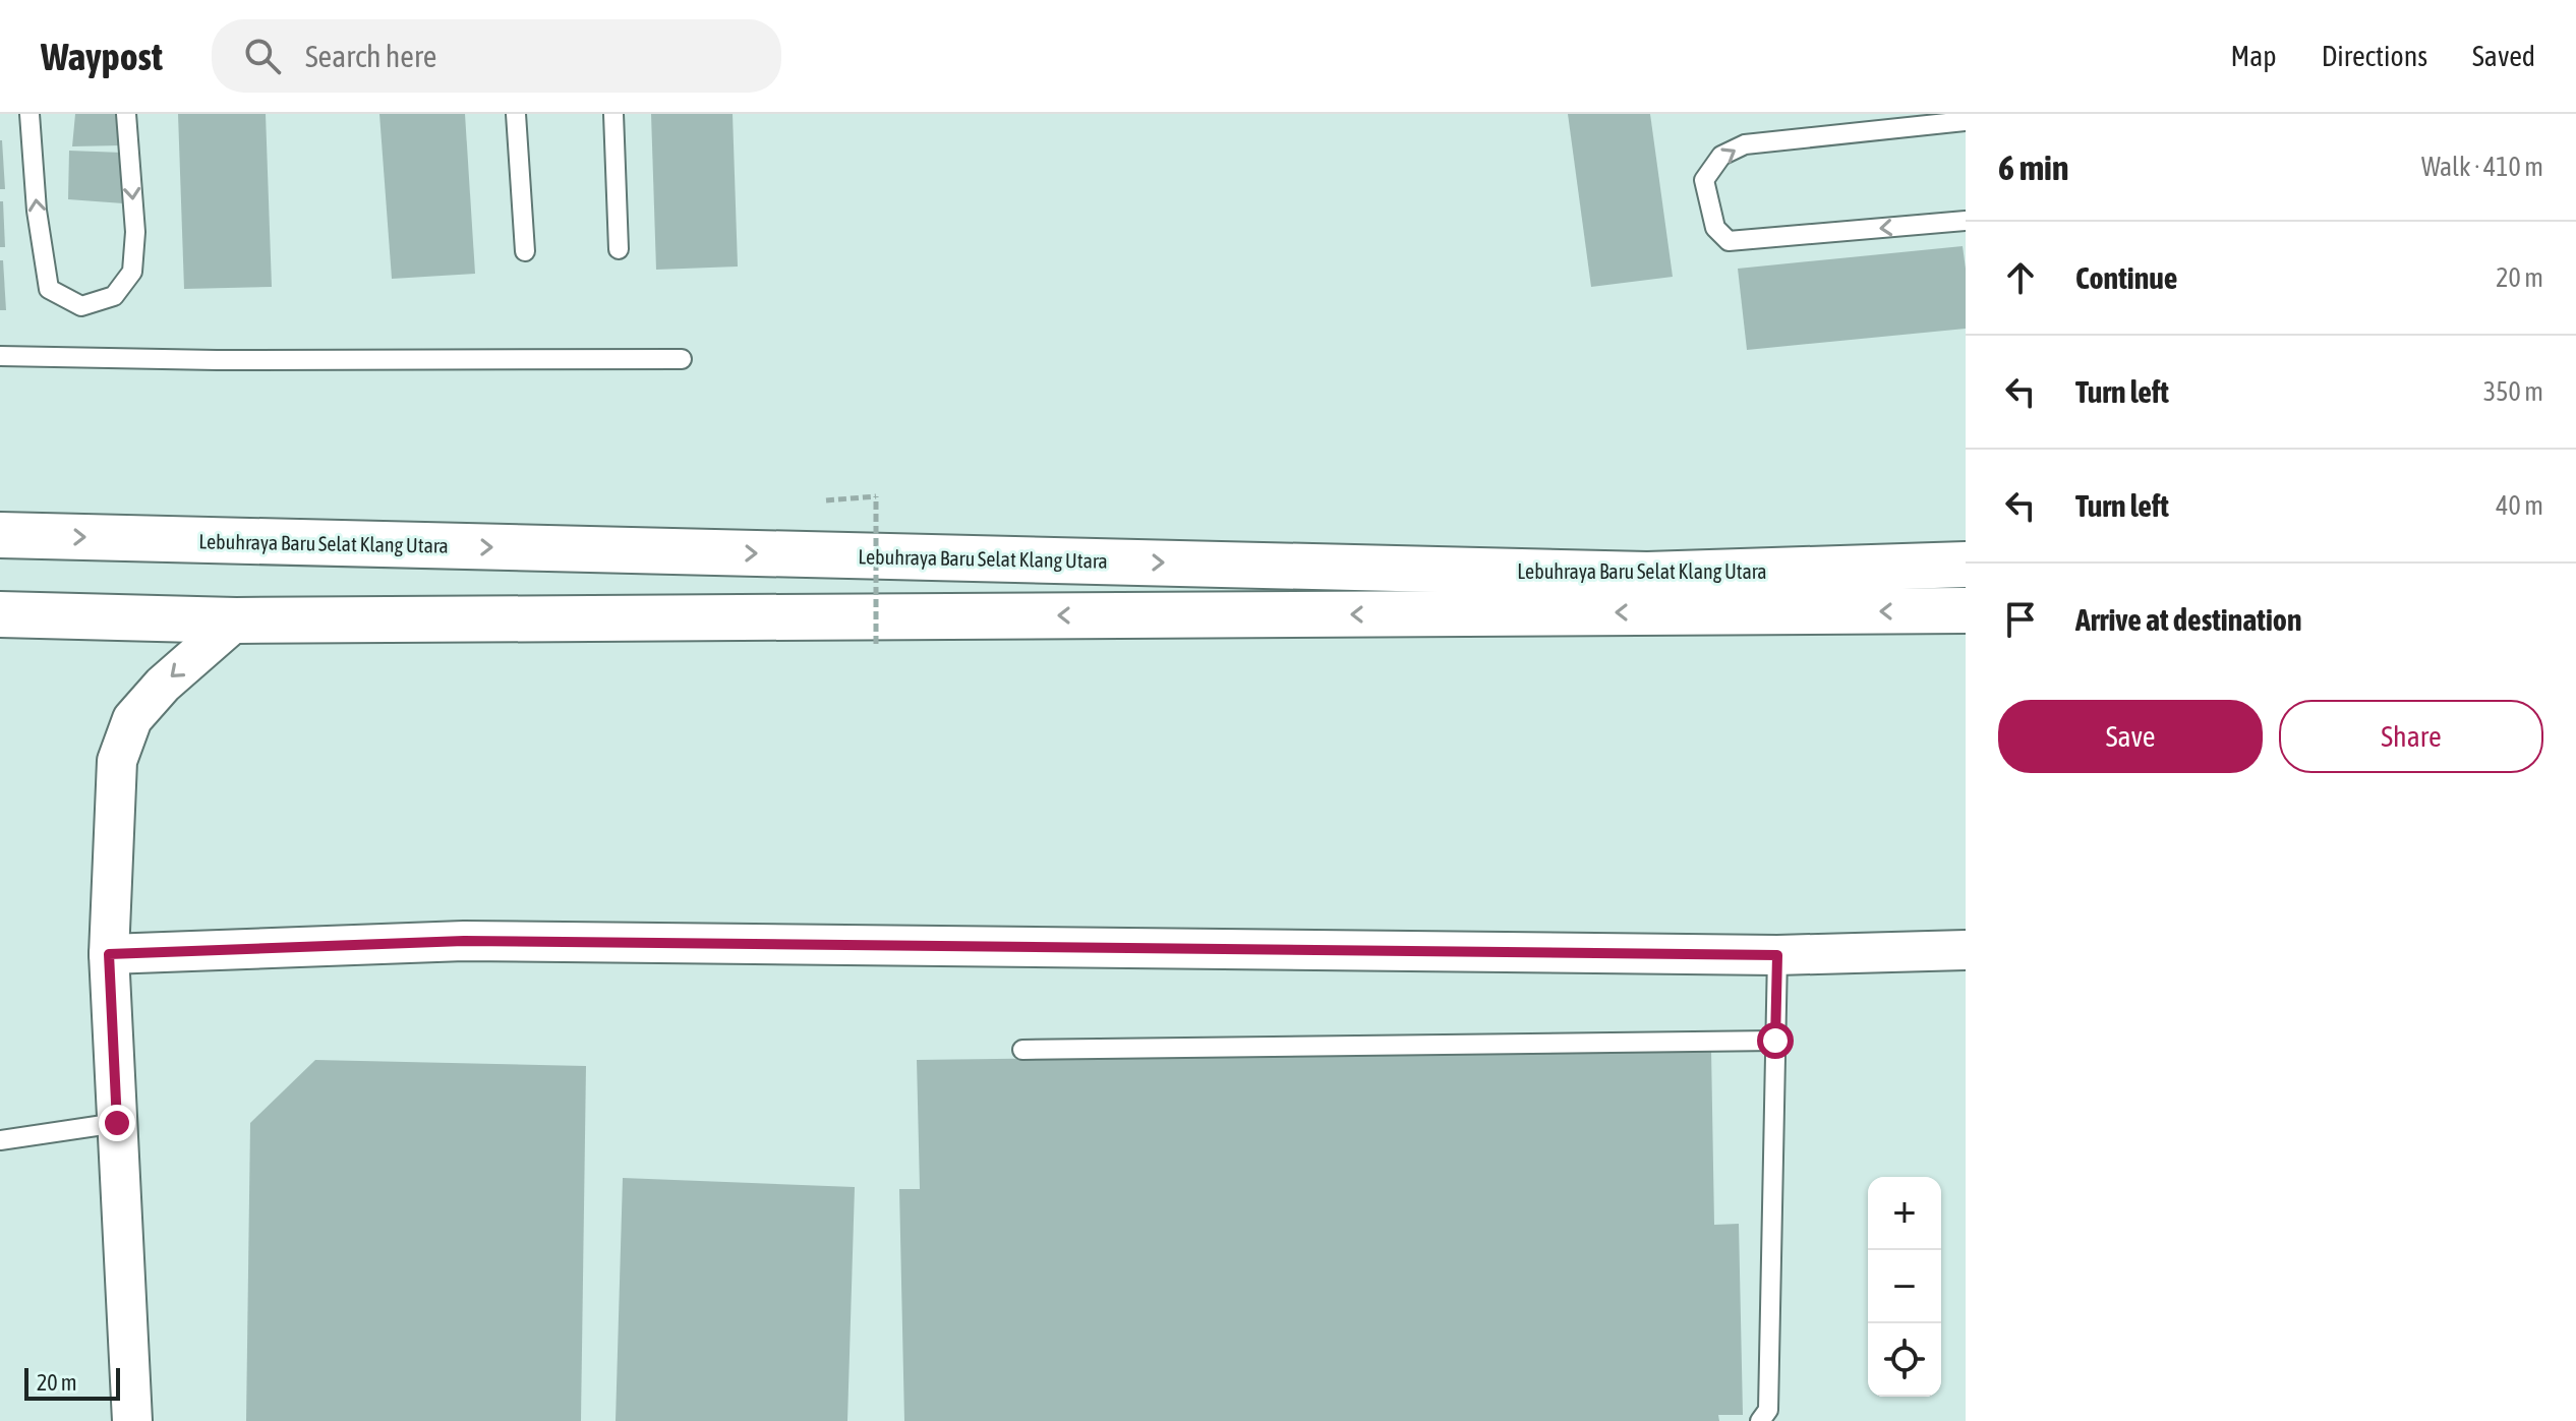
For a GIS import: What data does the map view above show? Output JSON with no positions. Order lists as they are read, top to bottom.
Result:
{
  "streets": {
    "highway": ["Lebuhraya Baru Selat Klang Utara"]
  },
  "scale_bar": "20 m",
  "page": {
    "header": "Waypost",
    "search": "Search here",
    "nav": ["Map", "Directions", "Saved"],
    "heading": ["6 min", "Walk · 410 m"],
    "list": [
      ["Continue", "20 m"],
      ["Turn left", "350 m"],
      ["Turn left", "40 m"],
      "Arrive at destination"
    ],
    "buttons": ["Save", "Share"],
    "map_buttons": ["+", "−"],
    "scale": "20 m"
  }
}
